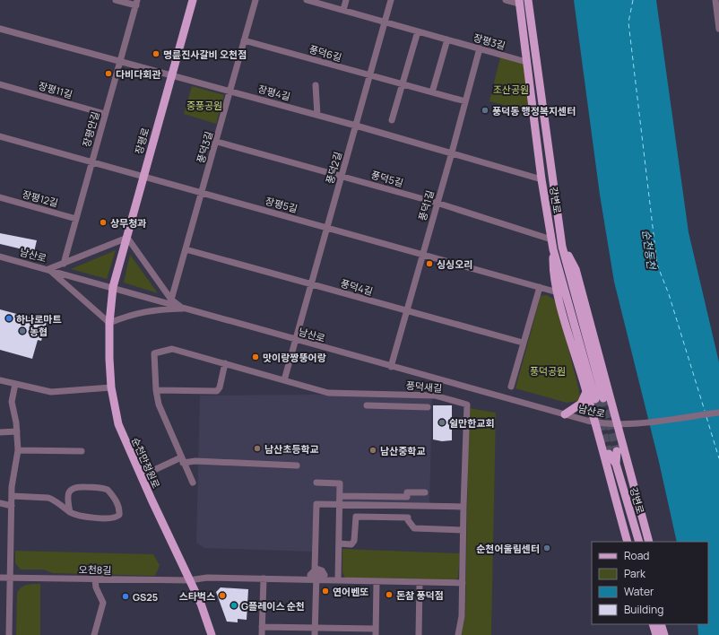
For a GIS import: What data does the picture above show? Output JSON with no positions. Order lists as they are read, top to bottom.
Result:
{
  "streets": {
    "main road": ["장평로", "강변로", "순천만정원로"],
    "street": [
      "장평3길",
      "풍덕6길",
      "장평11길",
      "장평4길",
      "장평안길",
      "풍덕3길",
      "풍덕2길",
      "풍덕5길",
      "장평12길",
      "장평5길",
      "풍덕1길",
      "남산로",
      "풍덕4길",
      "풍덕새길",
      "오천8길"
    ]
  },
  "crossings": [
    ["장평3길", "풍덕2길"],
    ["장평3길", "강변로"],
    ["장평3길", "풍덕1길"],
    ["풍덕6길", "풍덕3길"],
    ["풍덕6길", "풍덕2길"],
    ["풍덕6길", "풍덕1길"],
    ["장평11길", "장평안길"],
    ["장평4길", "장평안길"],
    ["장평4길", "장평로"],
    ["장평4길", "풍덕3길"],
    ["장평4길", "풍덕2길"],
    ["장평4길", "강변로"],
    ["장평4길", "풍덕1길"],
    ["장평안길", "장평12길"],
    ["장평안길", "장평5길"],
    ["장평로", "장평5길"],
    ["장평로", "남산로"],
    ["장평로", "순천만정원로"],
    ["풍덕3길", "풍덕5길"],
    ["풍덕3길", "장평5길"],
    ["풍덕3길", "풍덕4길"],
    ["풍덕2길", "풍덕5길"],
    ["풍덕2길", "장평5길"],
    ["풍덕2길", "남산로"],
    ["풍덕2길", "풍덕4길"],
    ["풍덕2길", "풍덕새길"],
    ["풍덕5길", "강변로"],
    ["풍덕5길", "풍덕1길"],
    ["장평5길", "풍덕1길"],
    ["풍덕1길", "남산로"],
    ["풍덕1길", "풍덕4길"],
    ["남산로", "순천만정원로"],
    ["순천만정원로", "오천8길"]
  ],
  "water": ["순천동천"],
  "parks": ["조산공원", "중풍공원", "풍덕공원"],
  "places": [
    "명륜진사갈비 오천점",
    "다비다회관",
    "풍덕동 행정복지센터",
    "상무청과",
    "싱싱오리",
    "하나로마트",
    "농협",
    "맛이랑짱뚱어랑",
    "쉴만한교회",
    "남산초등학교",
    "남산중학교",
    "순천어울림센터",
    "연어벤또",
    "돈참 풍덕점",
    "스타벅스",
    "GS25",
    "G플레이스 순천"
  ],
  "legend": [
    "Road",
    "Park",
    "Water",
    "Building"
  ]
}
